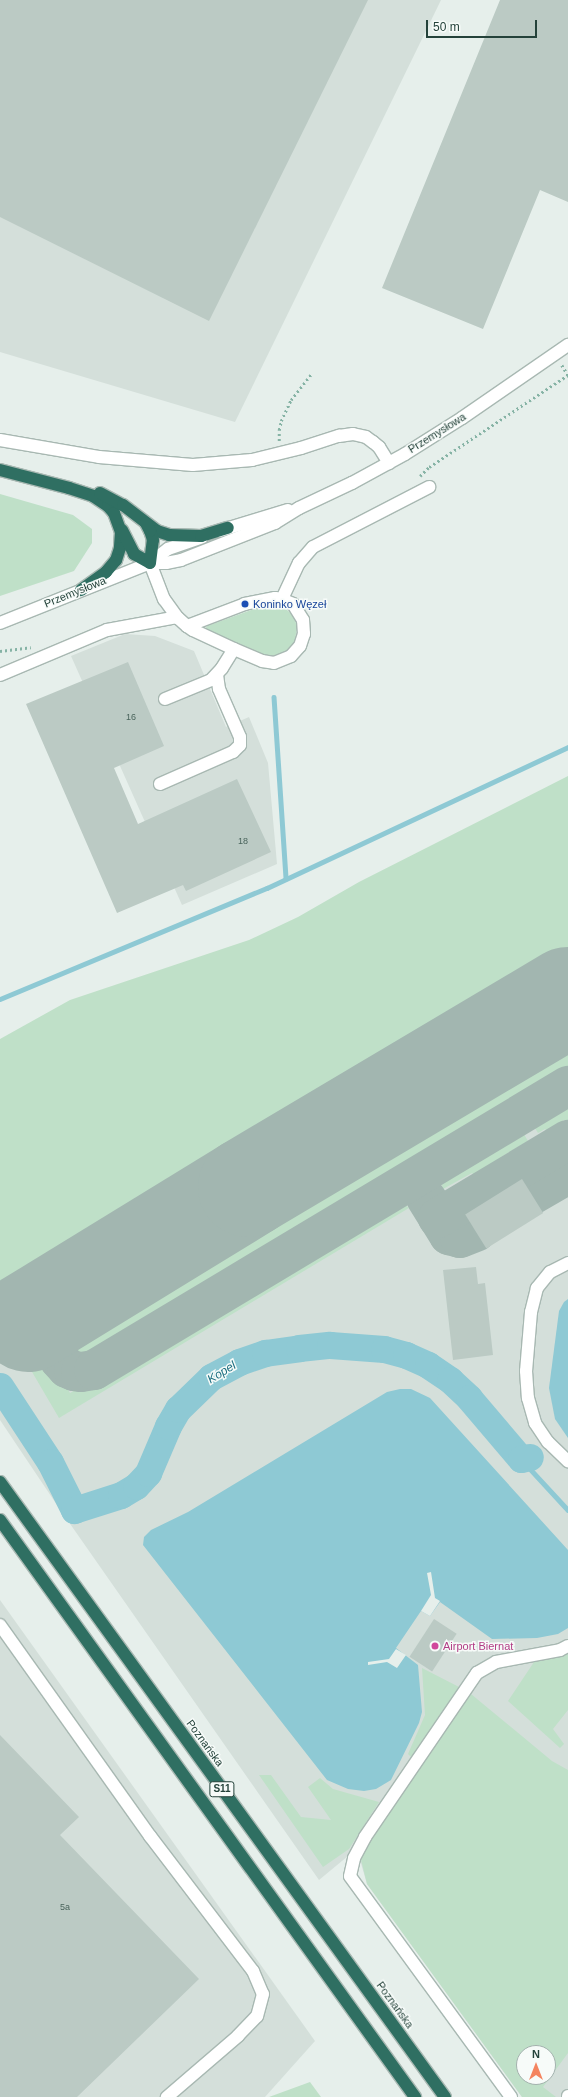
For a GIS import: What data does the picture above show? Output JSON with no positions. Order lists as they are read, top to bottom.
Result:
{
  "streets": {
    "highway": ["Poznańska", "S11"],
    "street": ["Przemysłowa"]
  },
  "water": ["Kopel"],
  "places": ["Koninko Węzeł", "Airport Biernat"],
  "house_numbers": ["16", "18", "5a"],
  "scale_bar": "50 m",
  "north": "top"
}
